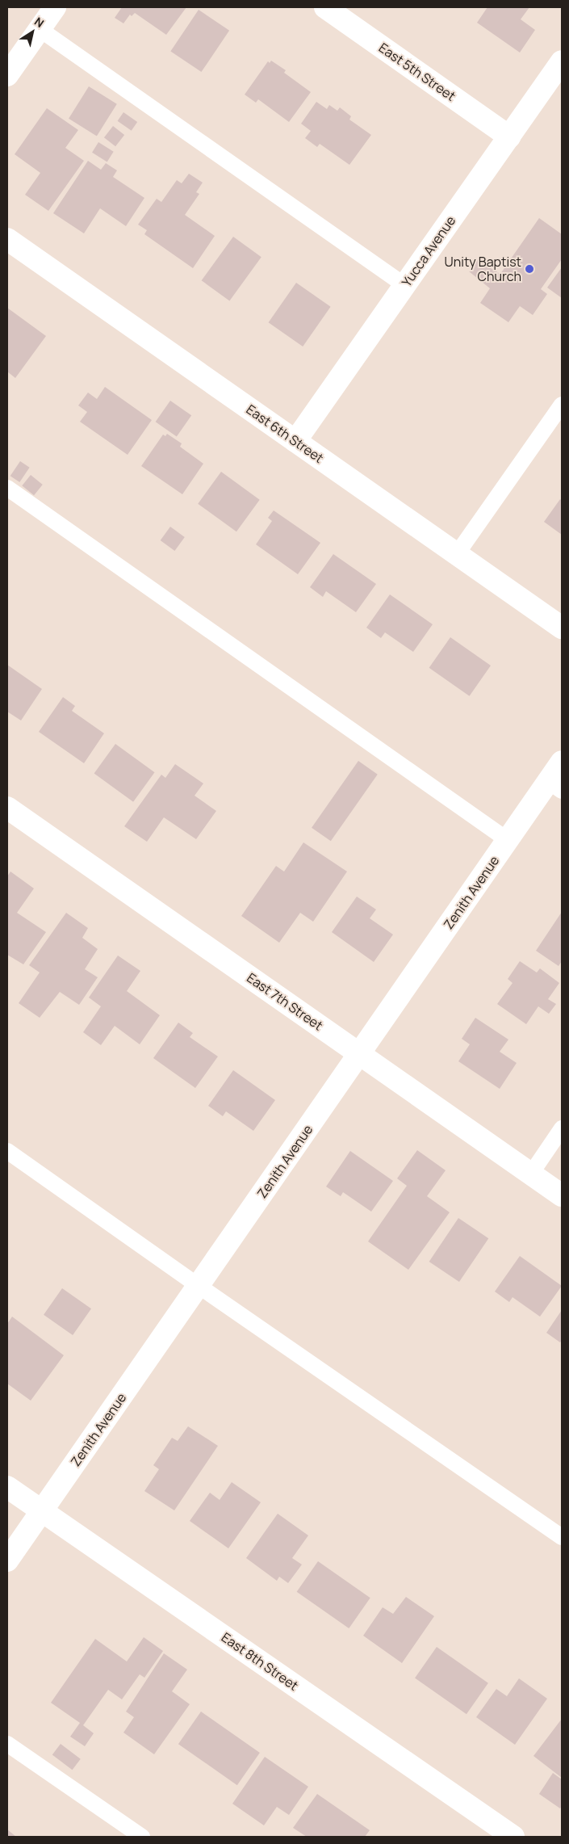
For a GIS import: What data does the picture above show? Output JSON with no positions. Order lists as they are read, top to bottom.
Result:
{
  "streets": {
    "street": [
      "East 5th Street",
      "Yucca Avenue",
      "East 6th Street",
      "Zenith Avenue",
      "East 7th Street",
      "East 8th Street"
    ]
  },
  "crossings": [
    ["East 5th Street", "Yucca Avenue"],
    ["Yucca Avenue", "East 6th Street"],
    ["Zenith Avenue", "East 7th Street"],
    ["Zenith Avenue", "East 8th Street"]
  ],
  "places": ["Unity Baptist Church"],
  "north": "top right"
}
